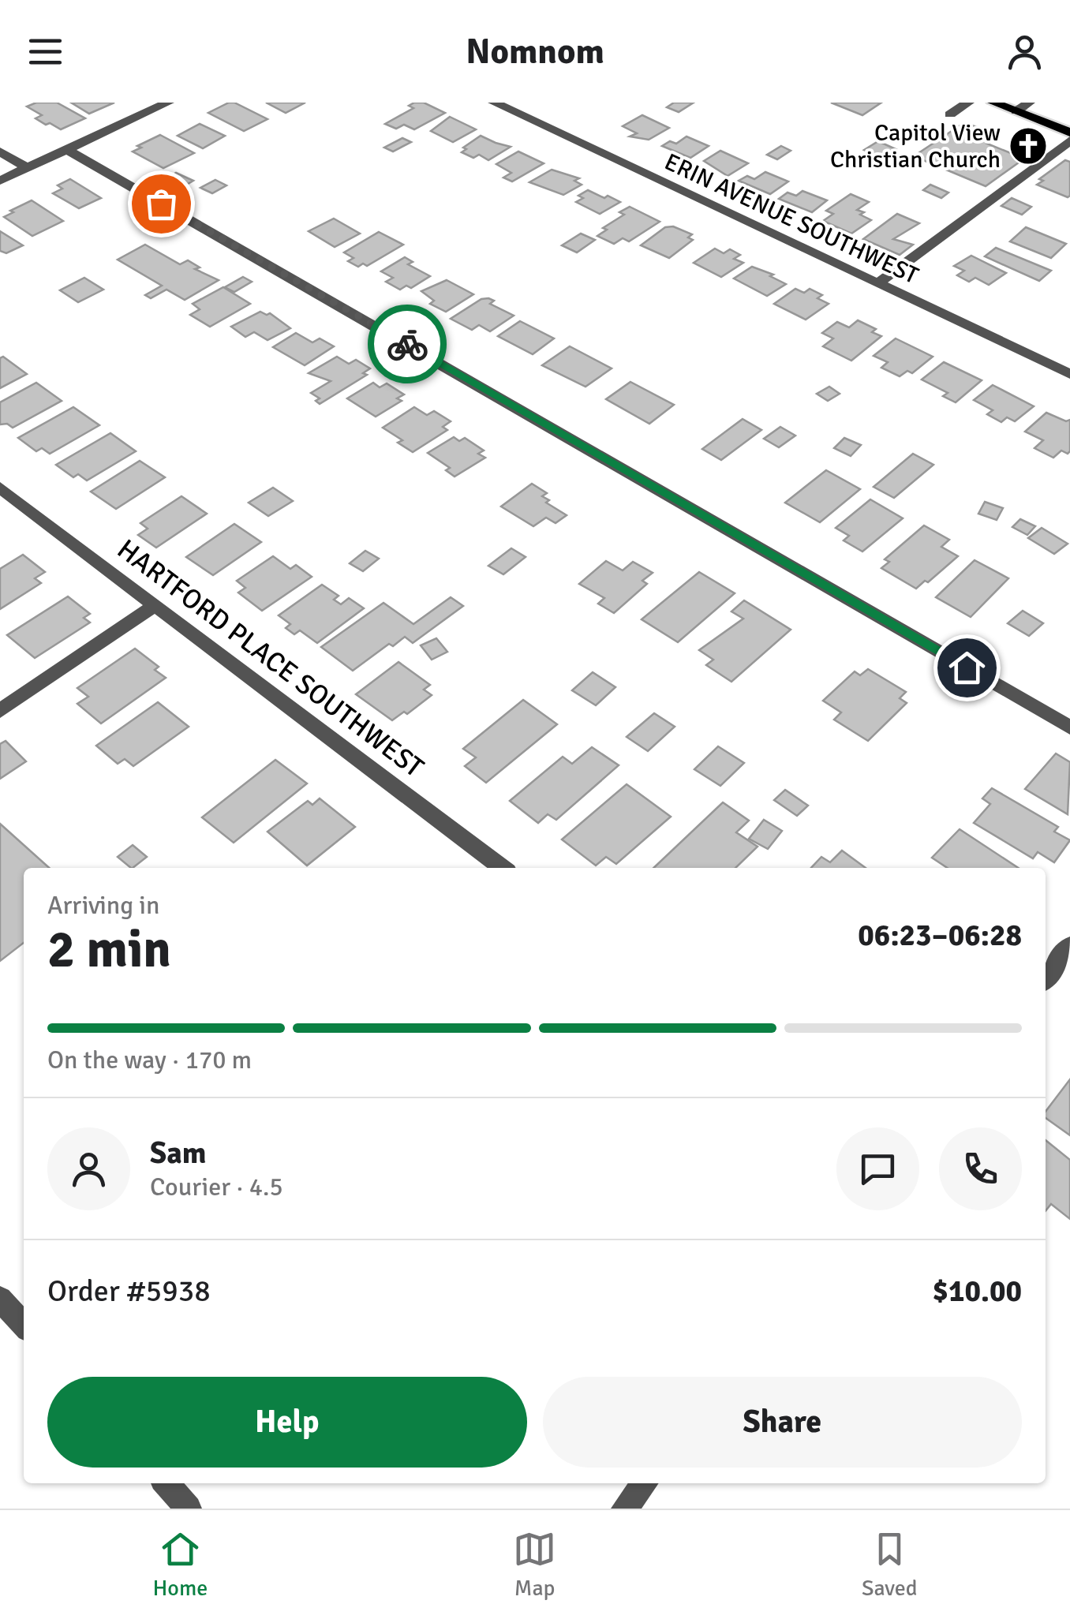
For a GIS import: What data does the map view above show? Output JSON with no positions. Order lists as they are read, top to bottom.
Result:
{
  "streets": {
    "street": ["ERIN AVENUE SOUTHWEST", "HARTFORD PLACE SOUTHWEST"]
  },
  "places": {
    "church": ["Capitol View Christian Church"]
  },
  "page": {
    "header": "Nomnom",
    "heading": ["2 min", "Arriving in", "06:23–06:28"],
    "panel": [
      "Sam",
      "Courier · 4.5",
      "Order #5938",
      "$10.00"
    ],
    "bar": "On the way · 170 m",
    "buttons": ["Help", "Share"],
    "tabs": ["Home", "Map", "Saved"]
  }
}
